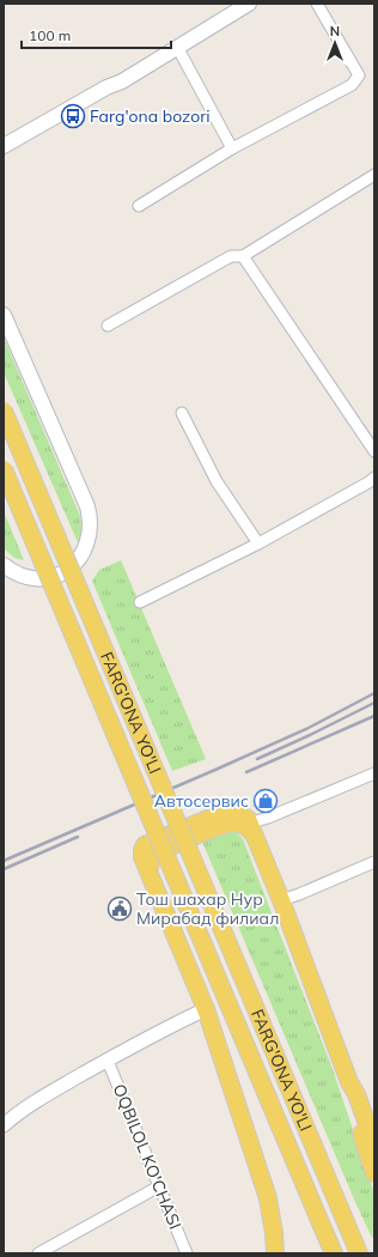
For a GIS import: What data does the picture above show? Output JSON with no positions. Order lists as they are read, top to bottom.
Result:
{
  "streets": {
    "main road": ["FARG'ONA YO'LI"],
    "street": ["OQBILOL KO'CHASI"]
  },
  "places": {
    "bus stop": ["Farg'ona bozori"],
    "shop": ["Автосервис"],
    "public building": ["Тош шахар Нур Мирабад филиал"]
  },
  "scale_bar": "100 m",
  "north": "top"
}
